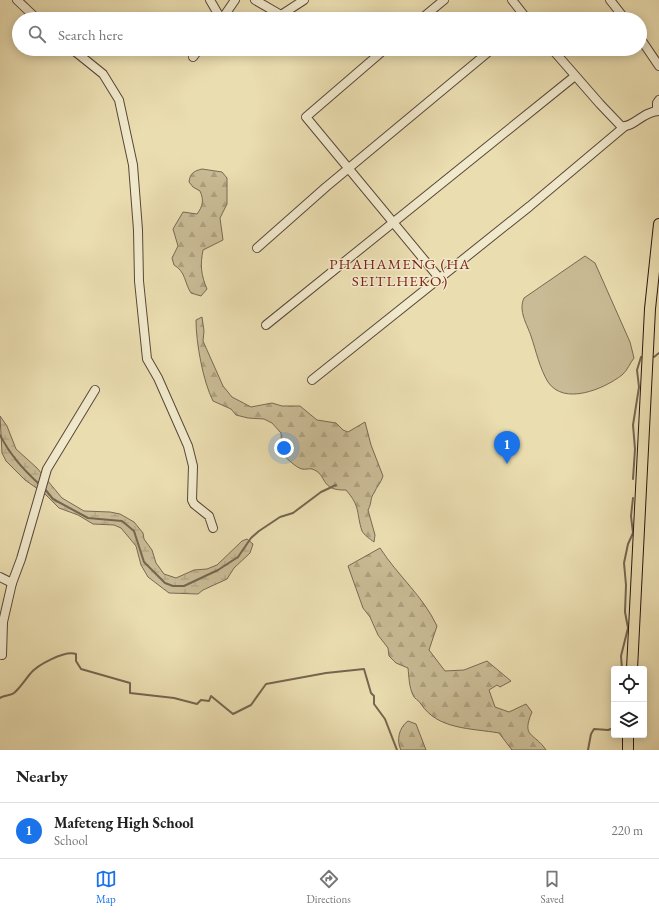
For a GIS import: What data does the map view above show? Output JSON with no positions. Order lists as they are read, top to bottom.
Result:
{
  "districts": ["PHAHAMENG (HA SEITLHEKO)"],
  "page": {
    "search": "Search here",
    "pins": "1",
    "heading": "Nearby",
    "list": [
      {
        "mark": "1",
        "name": "Mafeteng High School",
        "note": "School",
        "value": "220 m"
      }
    ],
    "nav": ["Map", "Directions", "Saved"]
  }
}
